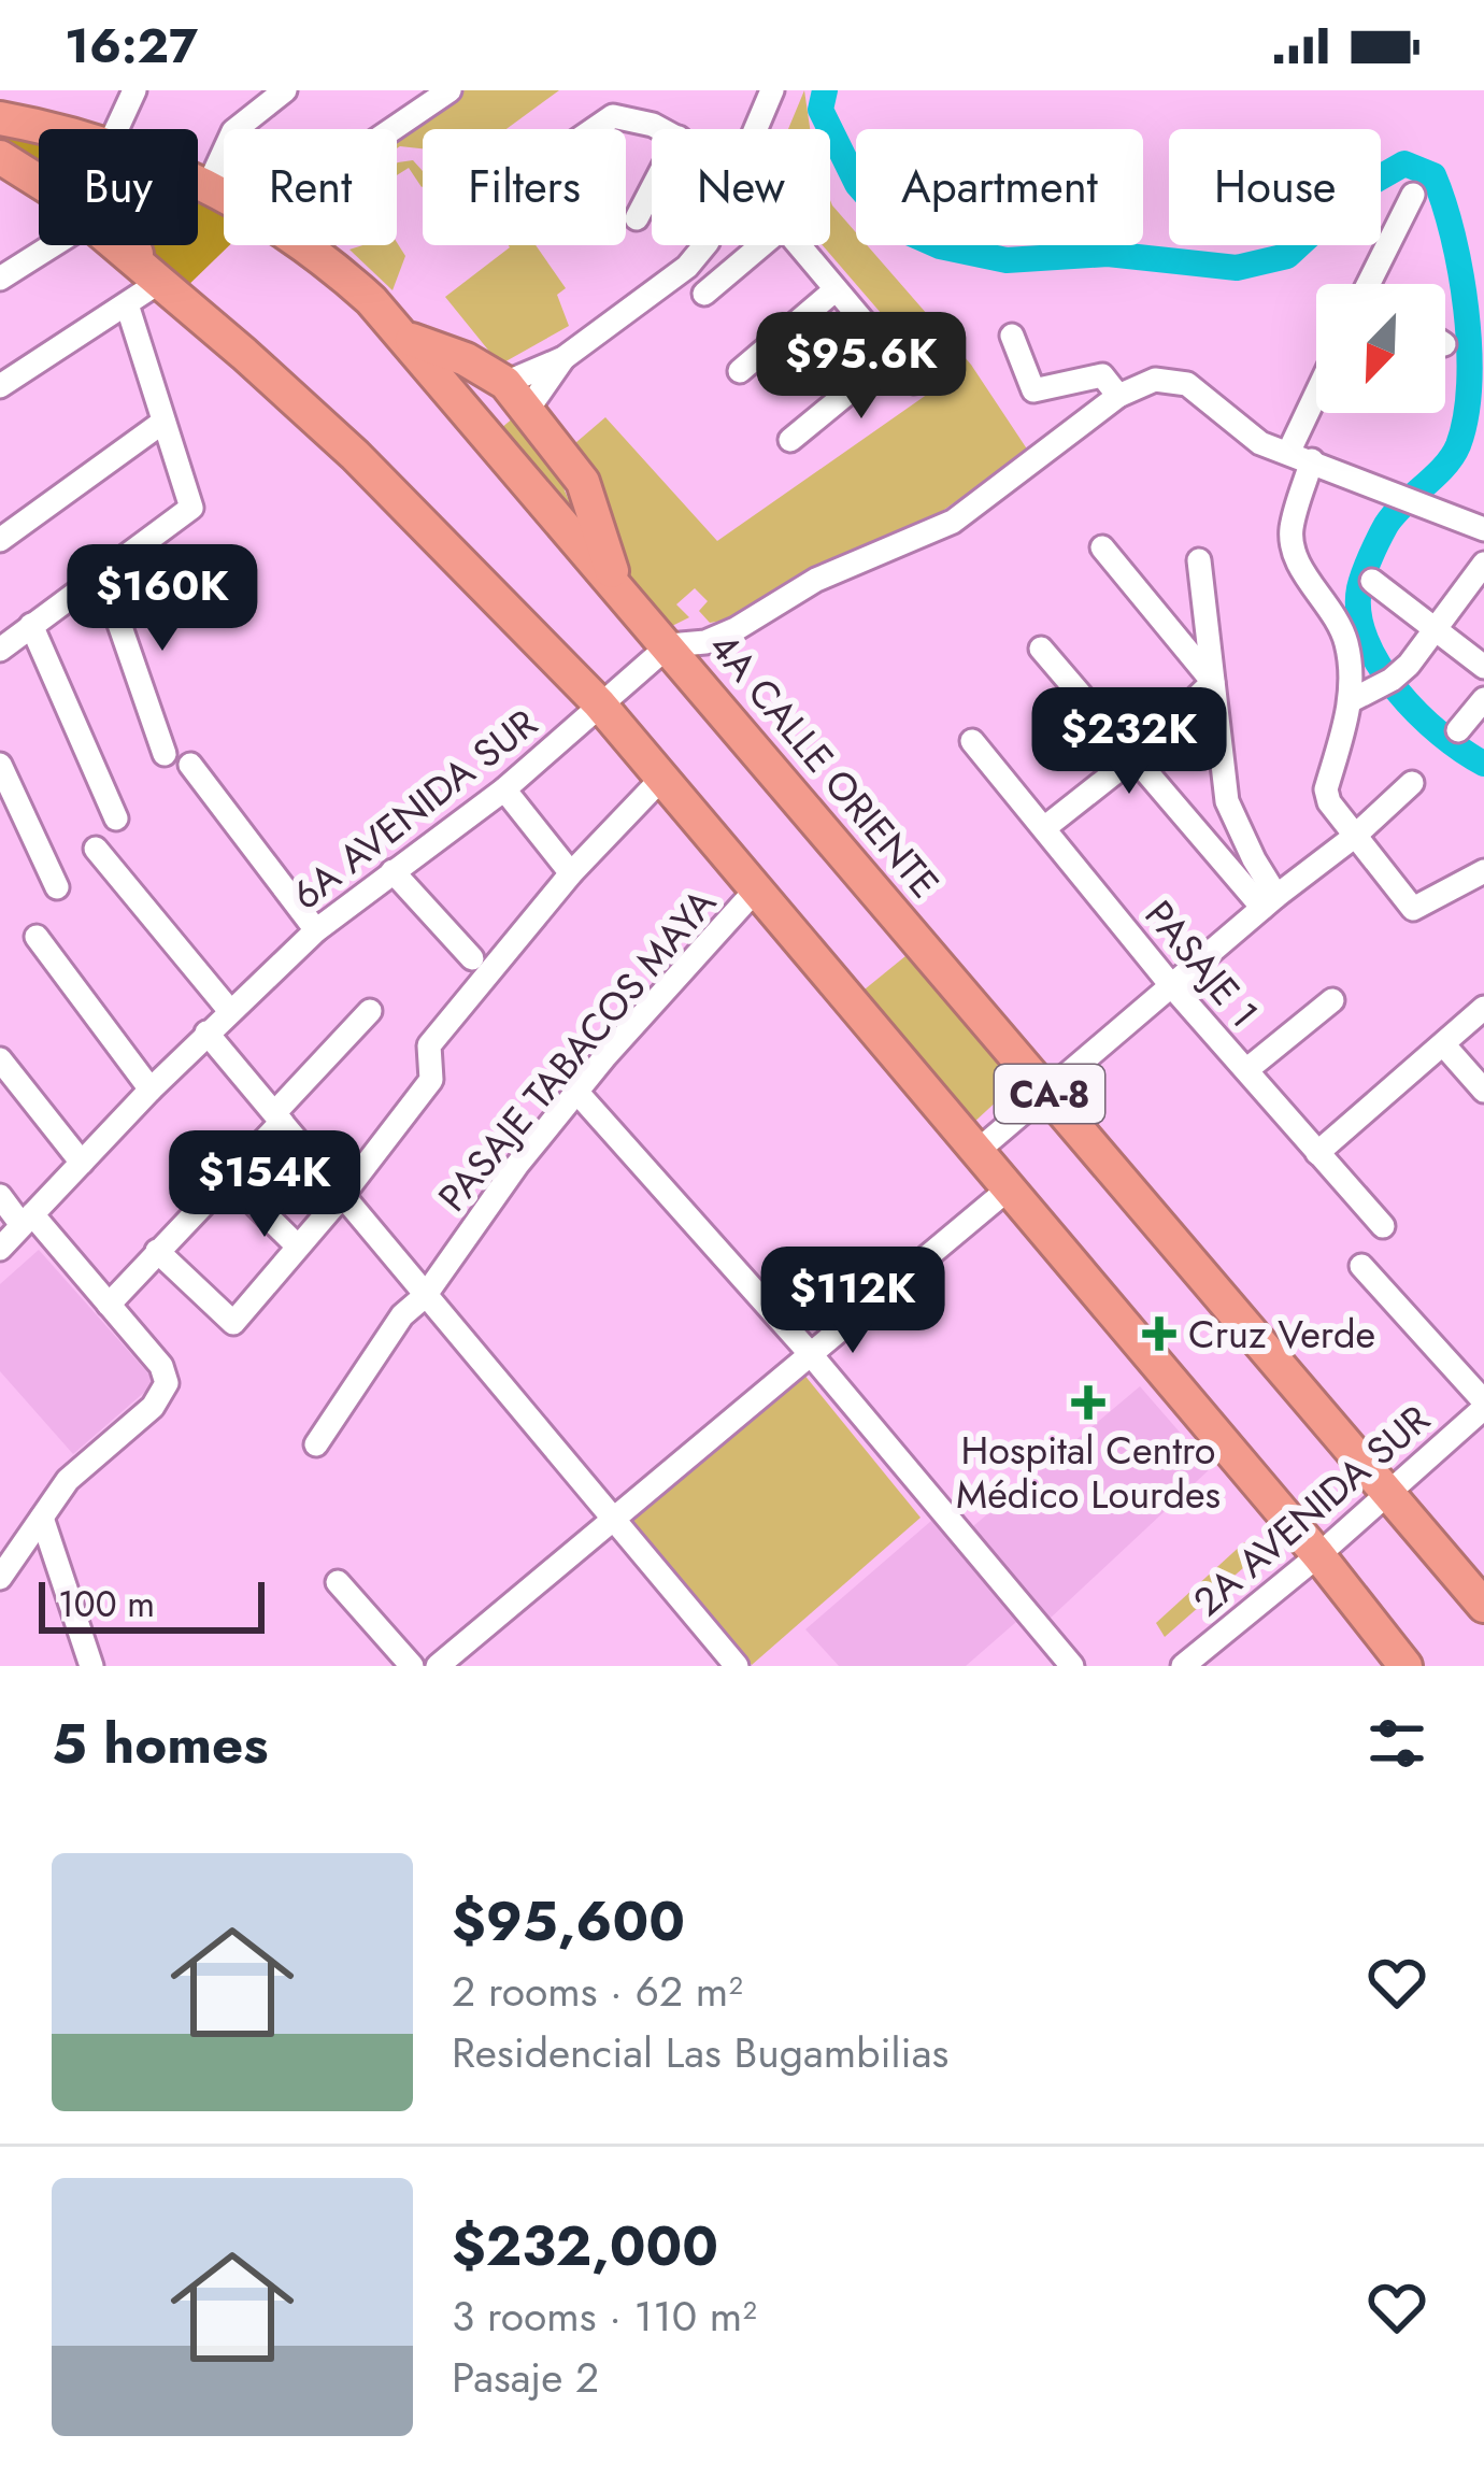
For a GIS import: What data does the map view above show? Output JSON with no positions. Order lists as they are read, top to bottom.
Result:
{
  "streets": {
    "highway": ["4A CALLE ORIENTE", "CA-8"],
    "street": [
      "6A AVENIDA SUR",
      "PASAJE 1",
      "PASAJE TABACOS MAYA",
      "2A AVENIDA SUR"
    ]
  },
  "crossings": [
    ["4A CALLE ORIENTE", "6A AVENIDA SUR"],
    ["4A CALLE ORIENTE", "2A AVENIDA SUR"],
    ["6A AVENIDA SUR", "CA-8"],
    ["PASAJE TABACOS MAYA", "CA-8"],
    ["CA-8", "2A AVENIDA SUR"]
  ],
  "places": {
    "health": ["Cruz Verde", "Hospital Centro Médico Lourdes"]
  },
  "scale_bar": "100 m",
  "north": "bottom left",
  "page": {
    "status": "16:27",
    "chip": [
      "Buy",
      "Rent",
      "Filters",
      "New",
      "Apartment",
      "House"
    ],
    "price": [
      "$95.6K",
      "$160K",
      "$232K",
      "$154K",
      "$112K"
    ],
    "scale": "100 m",
    "heading": "5 homes",
    "list": [
      {
        "name": "$95,600",
        "note": "2 rooms · 62 m² · Residencial Las Bugambilias"
      },
      {
        "name": "$232,000",
        "note": "3 rooms · 110 m² · Pasaje 2"
      }
    ]
  }
}
